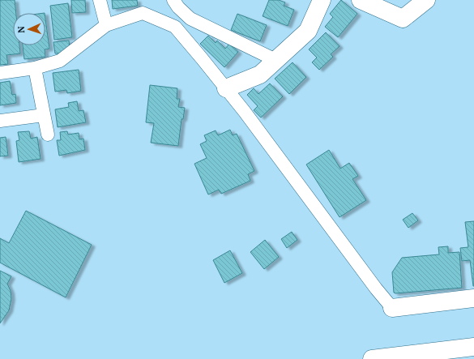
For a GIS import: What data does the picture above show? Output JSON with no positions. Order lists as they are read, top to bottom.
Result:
{
  "north": "left"
}
